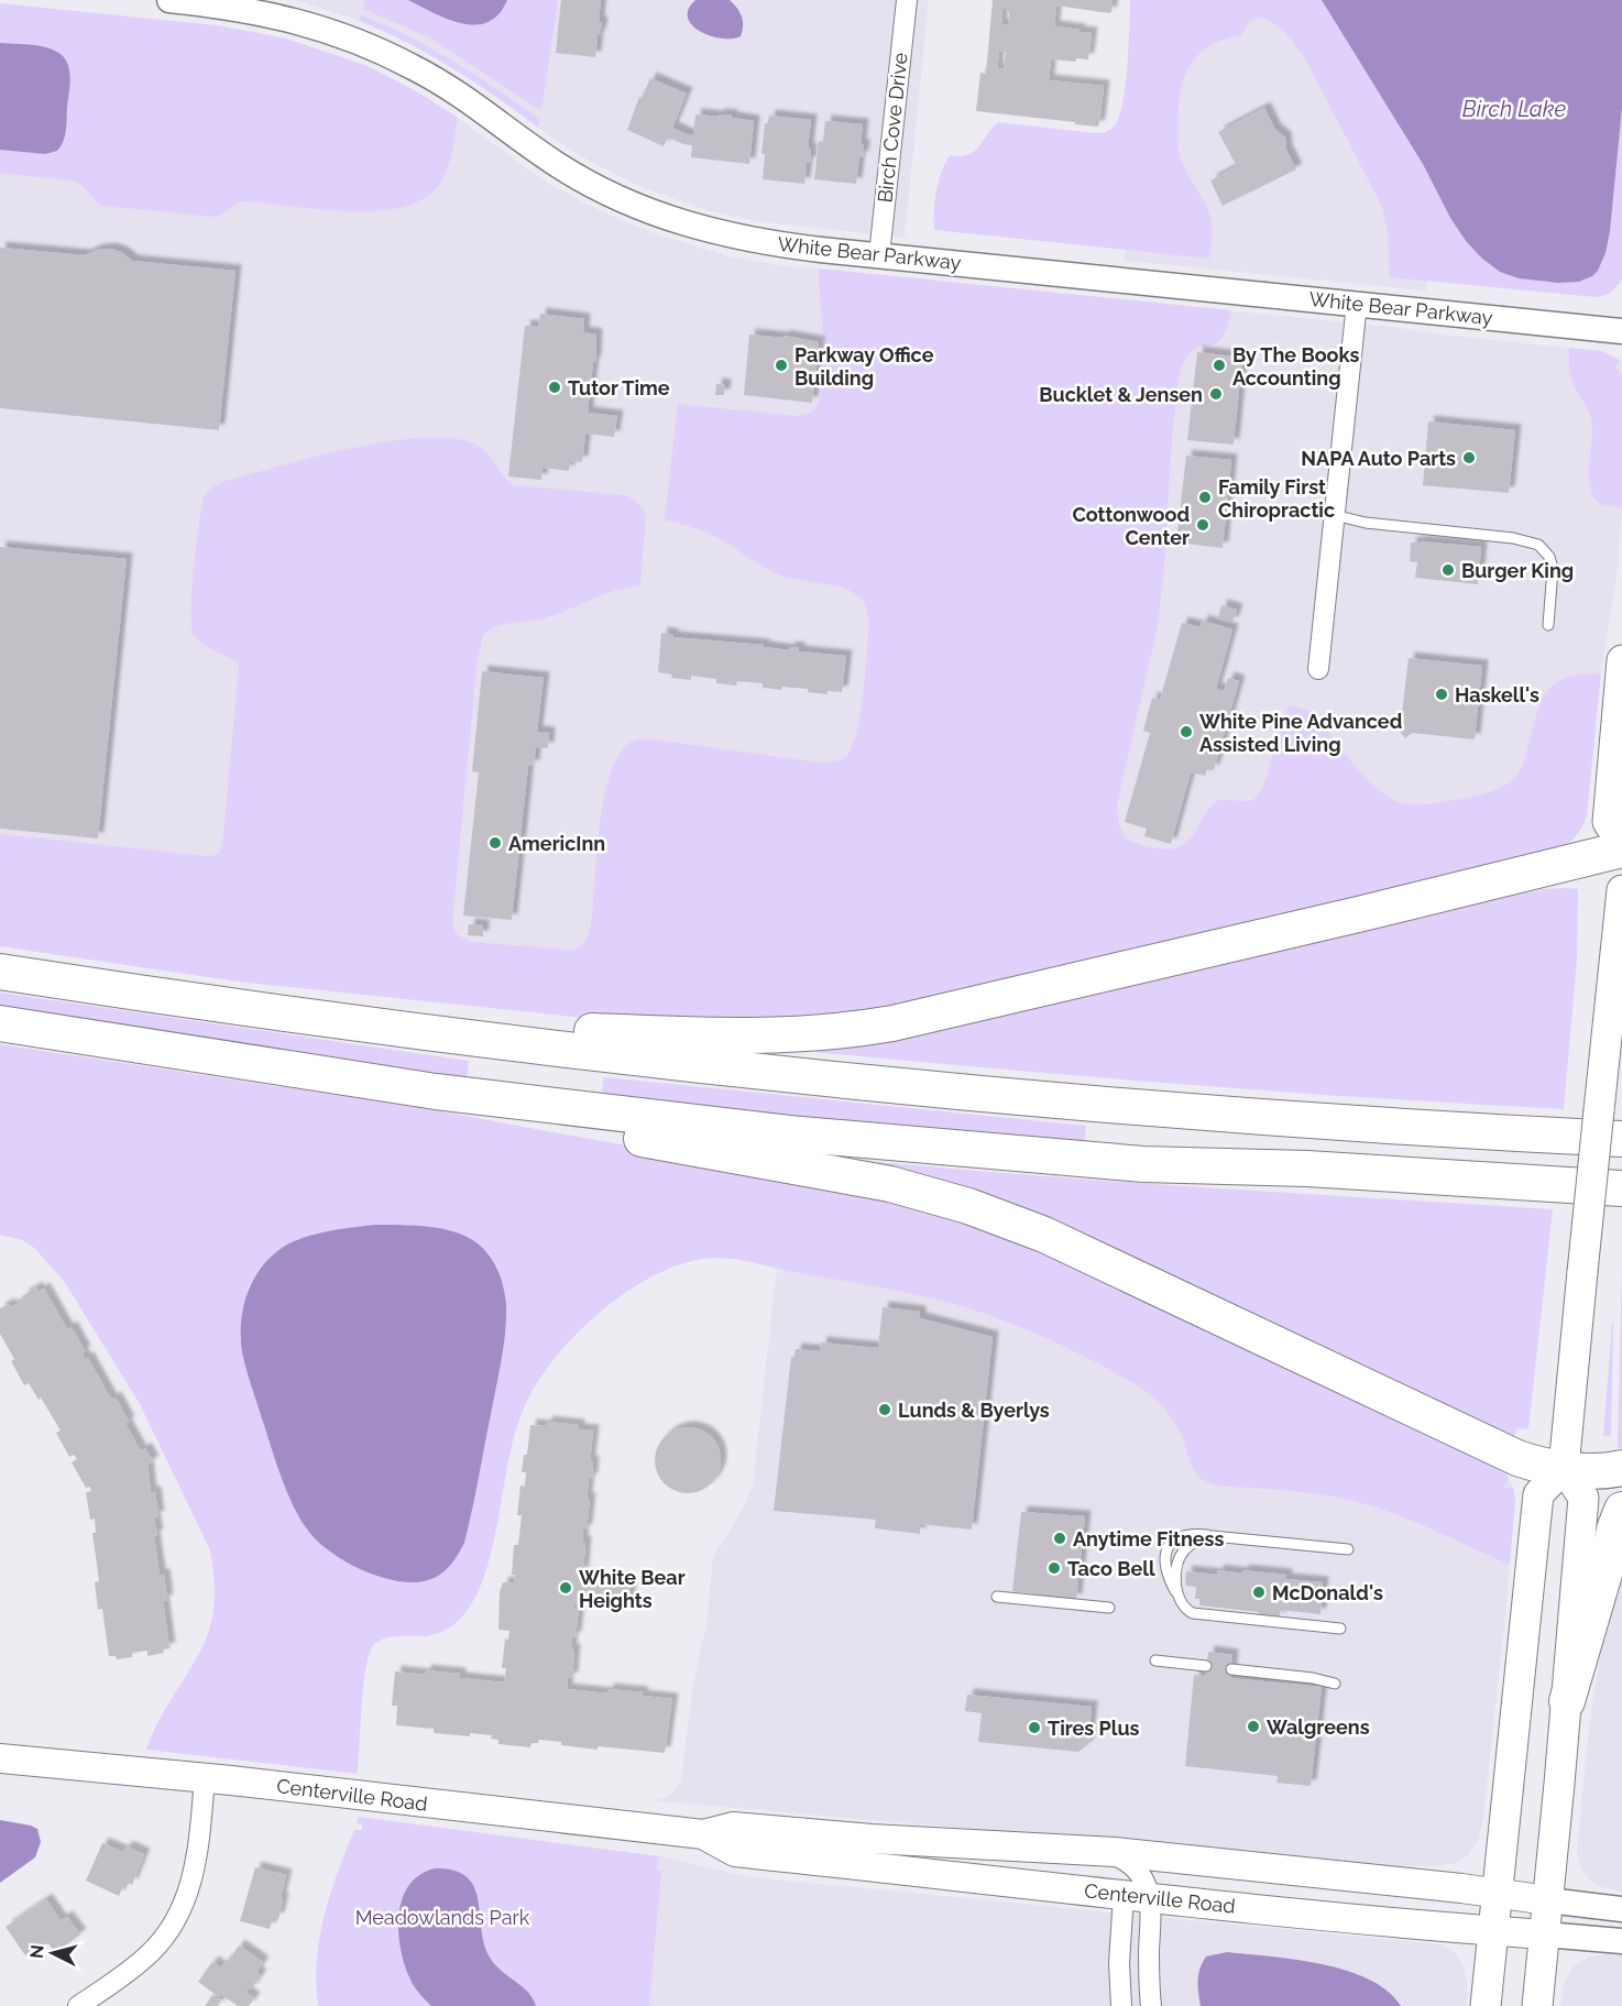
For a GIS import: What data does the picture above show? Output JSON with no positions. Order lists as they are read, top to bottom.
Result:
{
  "streets": {
    "main road": ["Centerville Road"],
    "street": ["Birch Cove Drive", "White Bear Parkway"]
  },
  "crossings": [
    ["Birch Cove Drive", "White Bear Parkway"]
  ],
  "water": ["Birch Lake"],
  "parks": ["Meadowlands Park"],
  "places": [
    "Parkway Office Building",
    "By The Books Accounting",
    "Tutor Time",
    "Bucklet & Jensen",
    "NAPA Auto Parts",
    "Family First Chiropractic",
    "Cottonwood Center",
    "Burger King",
    "Haskell's",
    "White Pine Advanced Assisted Living",
    "AmericInn",
    "Lunds & Byerlys",
    "Anytime Fitness",
    "Taco Bell",
    "White Bear Heights",
    "McDonald's",
    "Walgreens",
    "Tires Plus"
  ],
  "north": "left"
}
